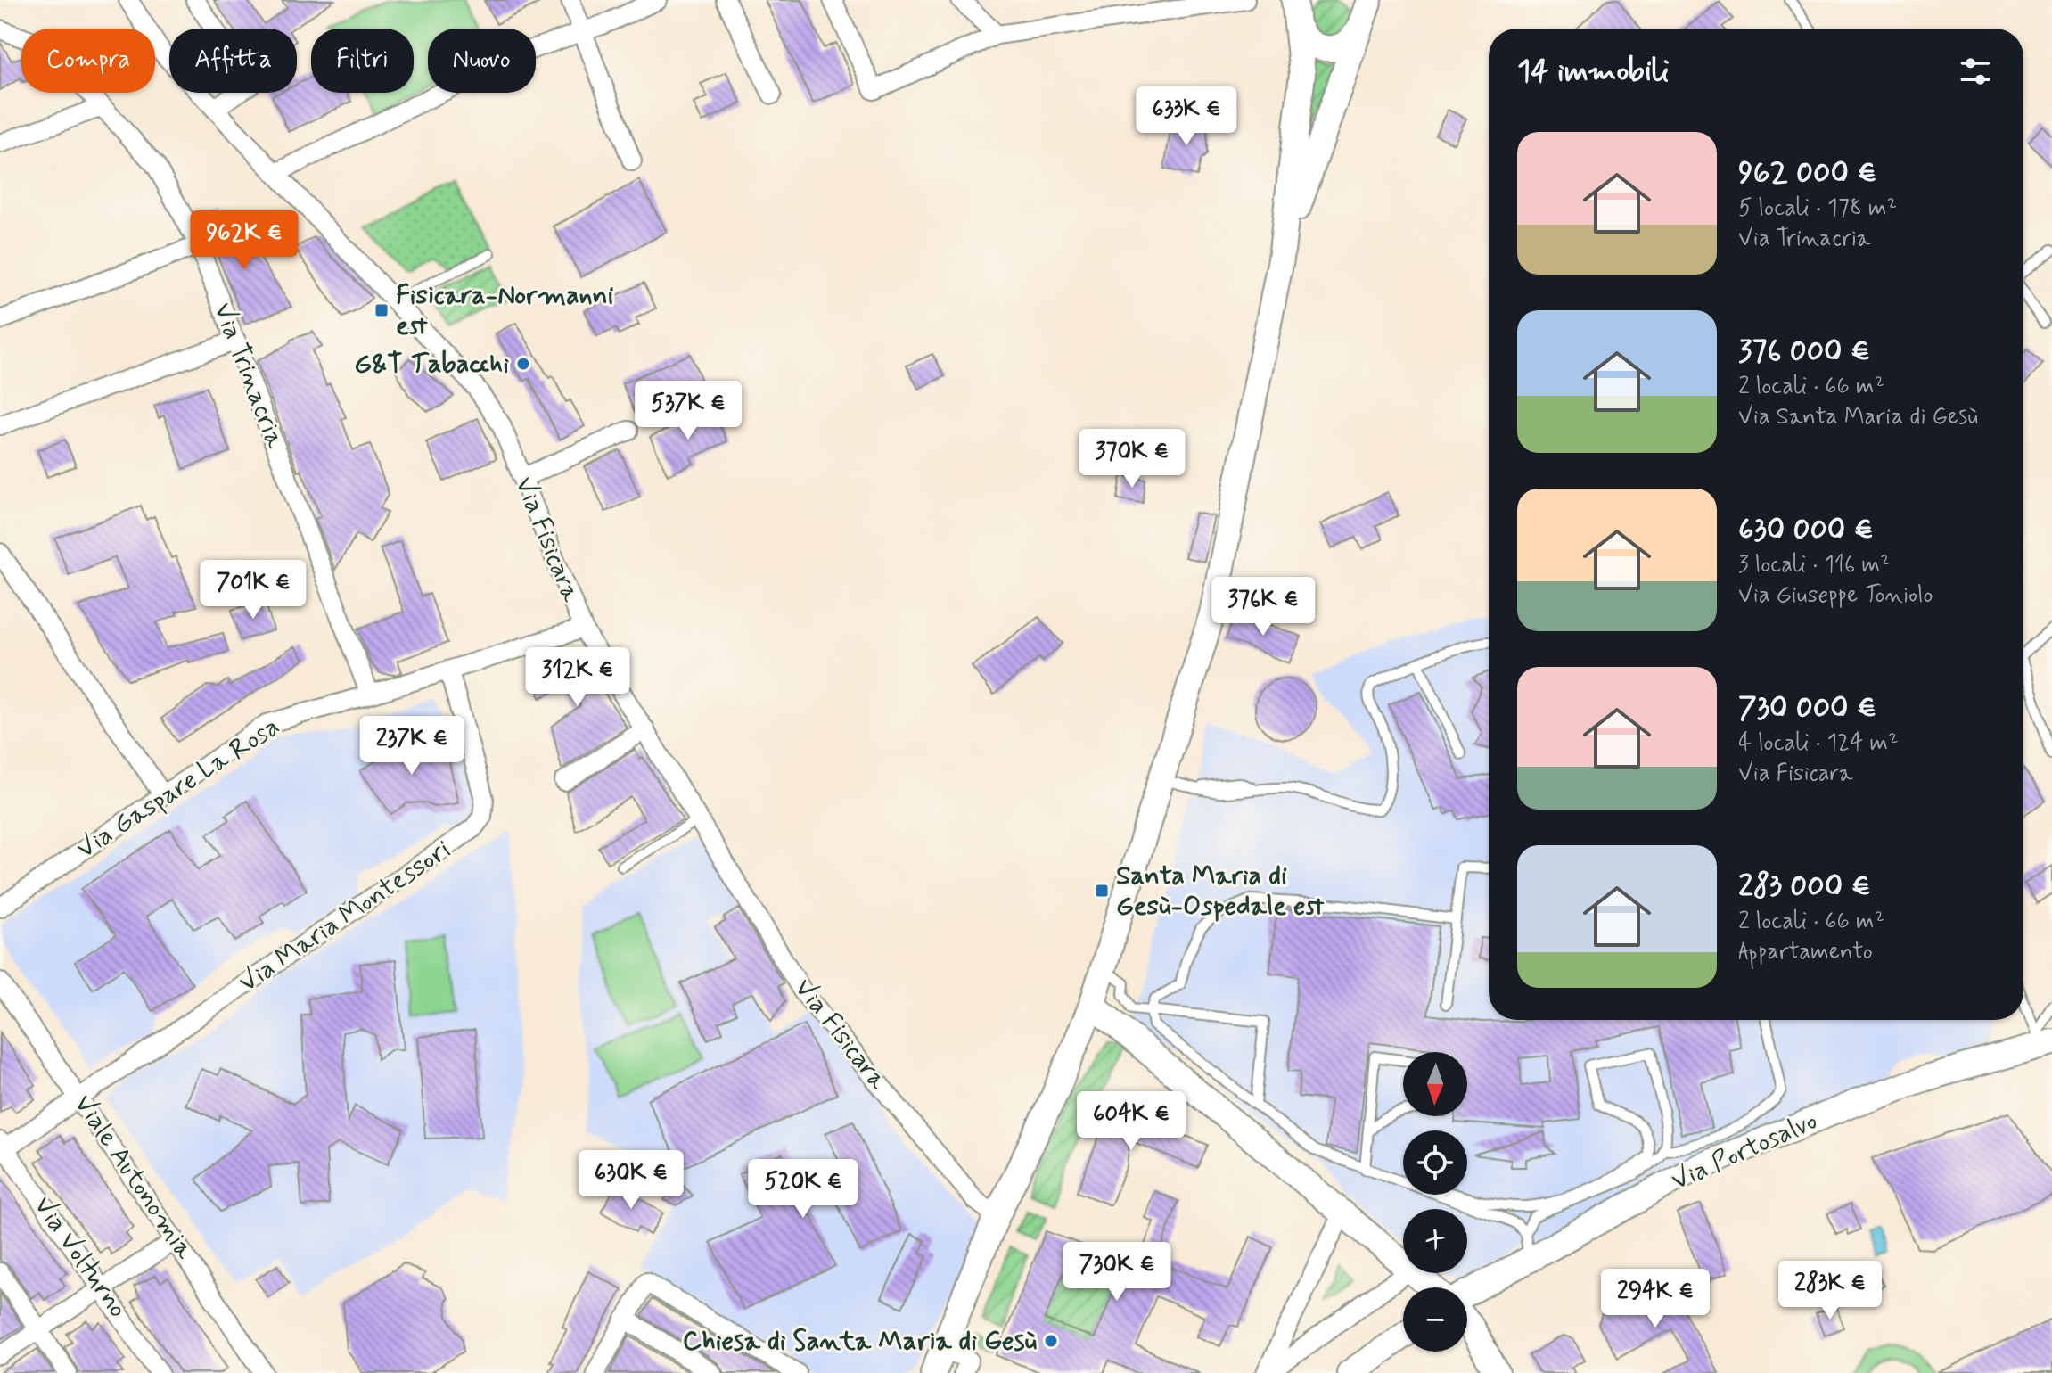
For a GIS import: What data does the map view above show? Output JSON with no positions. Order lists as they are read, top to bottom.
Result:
{
  "streets": {
    "main road": ["Via Portosalvo"],
    "street": [
      "Via Trinacria",
      "Via Fisicara",
      "Via Gaspare La Rosa",
      "Via Maria Montessori",
      "Viale Autonomia",
      "Via Volturno"
    ]
  },
  "crossings": [
    ["Via Trinacria", "Via Gaspare La Rosa"],
    ["Via Maria Montessori", "Viale Autonomia"],
    ["Via Maria Montessori", "Via Volturno"]
  ],
  "places": {
    "transit": ["Fisicara-Normanni est", "Santa Maria di Gesù-Ospedale est"],
    "other": ["G&T Tabacchi", "Chiesa di Santa Maria di Gesù"]
  },
  "north": "bottom",
  "page": {
    "chip": [
      "Compra",
      "Affitta",
      "Filtri",
      "Nuovo"
    ],
    "heading": "14 immobili",
    "price": [
      "633K €",
      "962K €",
      "537K €",
      "370K €",
      "701K €",
      "376K €",
      "312K €",
      "237K €",
      "604K €",
      "630K €",
      "520K €",
      "730K €",
      "283K €",
      "294K €"
    ],
    "list": [
      {
        "name": "962 000 €",
        "note": "5 locali · 178 m² · Via Trinacria"
      },
      {
        "name": "376 000 €",
        "note": "2 locali · 66 m² · Via Santa Maria di Gesù"
      },
      {
        "name": "630 000 €",
        "note": "3 locali · 116 m² · Via Giuseppe Toniolo"
      },
      {
        "name": "730 000 €",
        "note": "4 locali · 124 m² · Via Fisicara"
      },
      {
        "name": "283 000 €",
        "note": "2 locali · 66 m² · Appartamento"
      }
    ],
    "map_buttons": ["+", "−"]
  }
}
